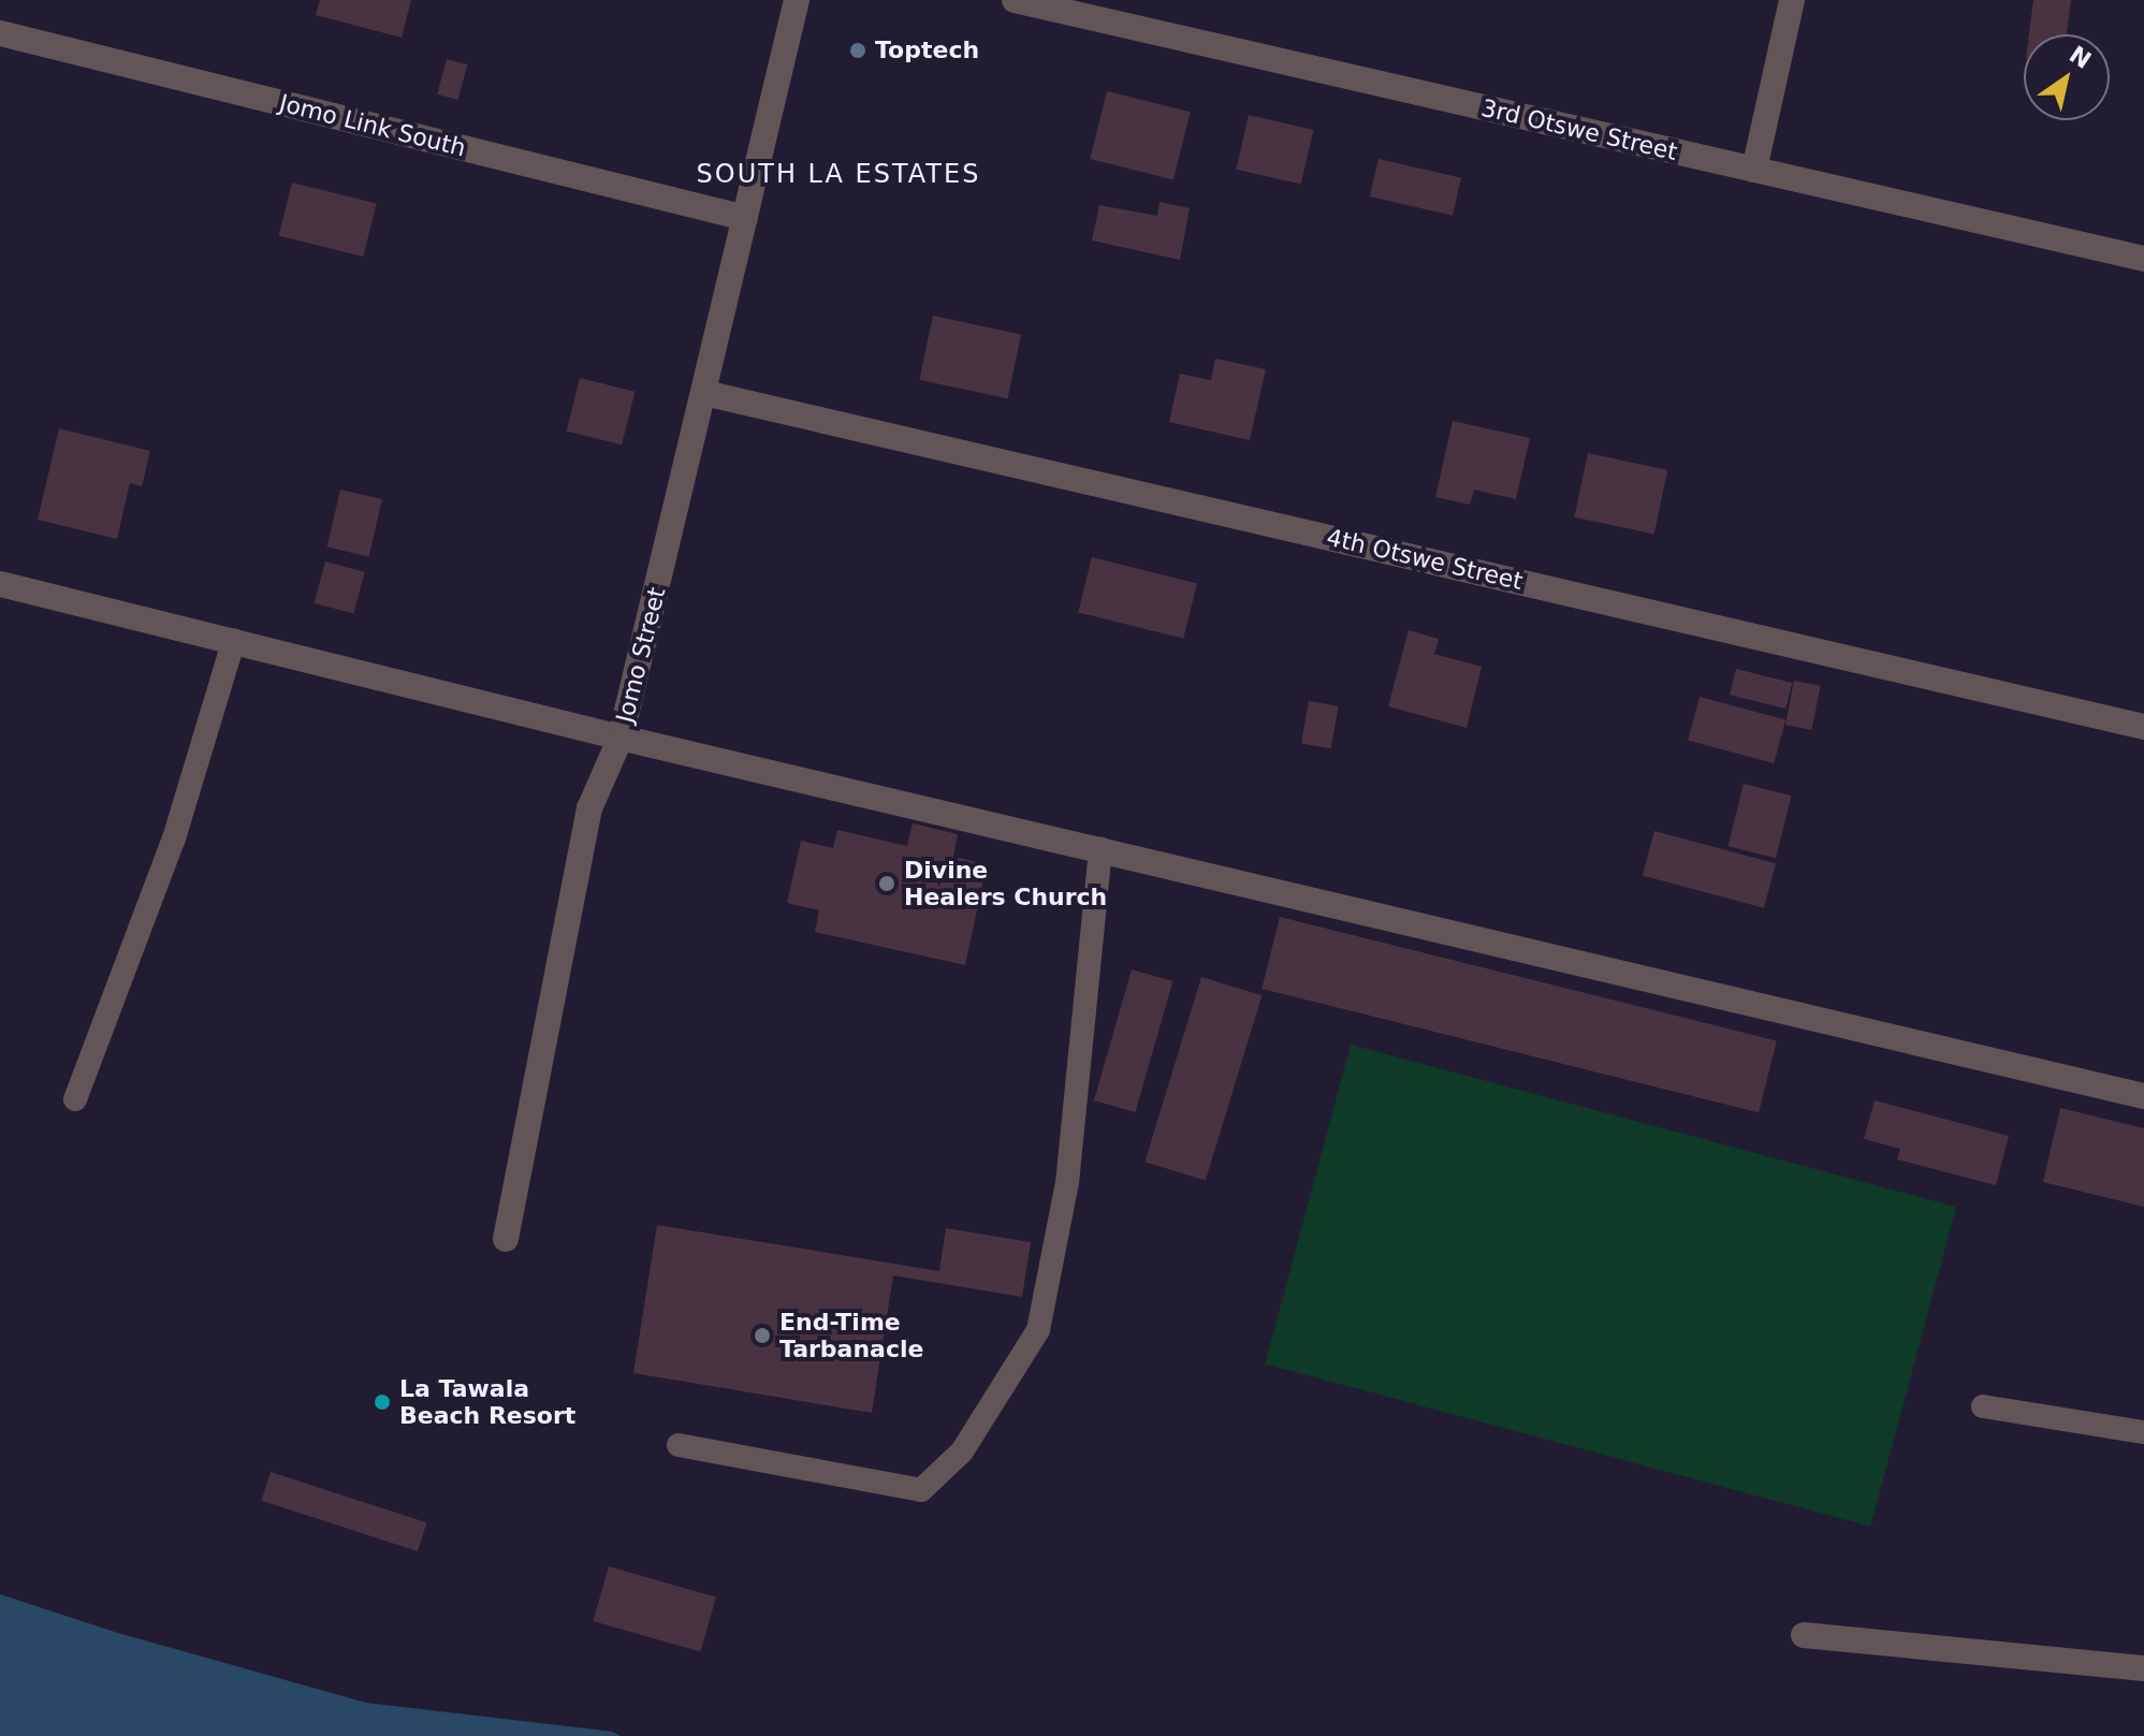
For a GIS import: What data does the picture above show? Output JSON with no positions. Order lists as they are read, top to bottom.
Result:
{
  "streets": {
    "street": [
      "Jomo Link South",
      "3rd Otswe Street",
      "4th Otswe Street",
      "Jomo Street"
    ]
  },
  "crossings": [
    ["Jomo Link South", "Jomo Street"],
    ["4th Otswe Street", "Jomo Street"]
  ],
  "districts": ["SOUTH LA ESTATES"],
  "places": [
    "Toptech",
    "Divine Healers Church",
    "End-Time Tarbanacle",
    "La Tawala Beach Resort"
  ],
  "north": "top right"
}
